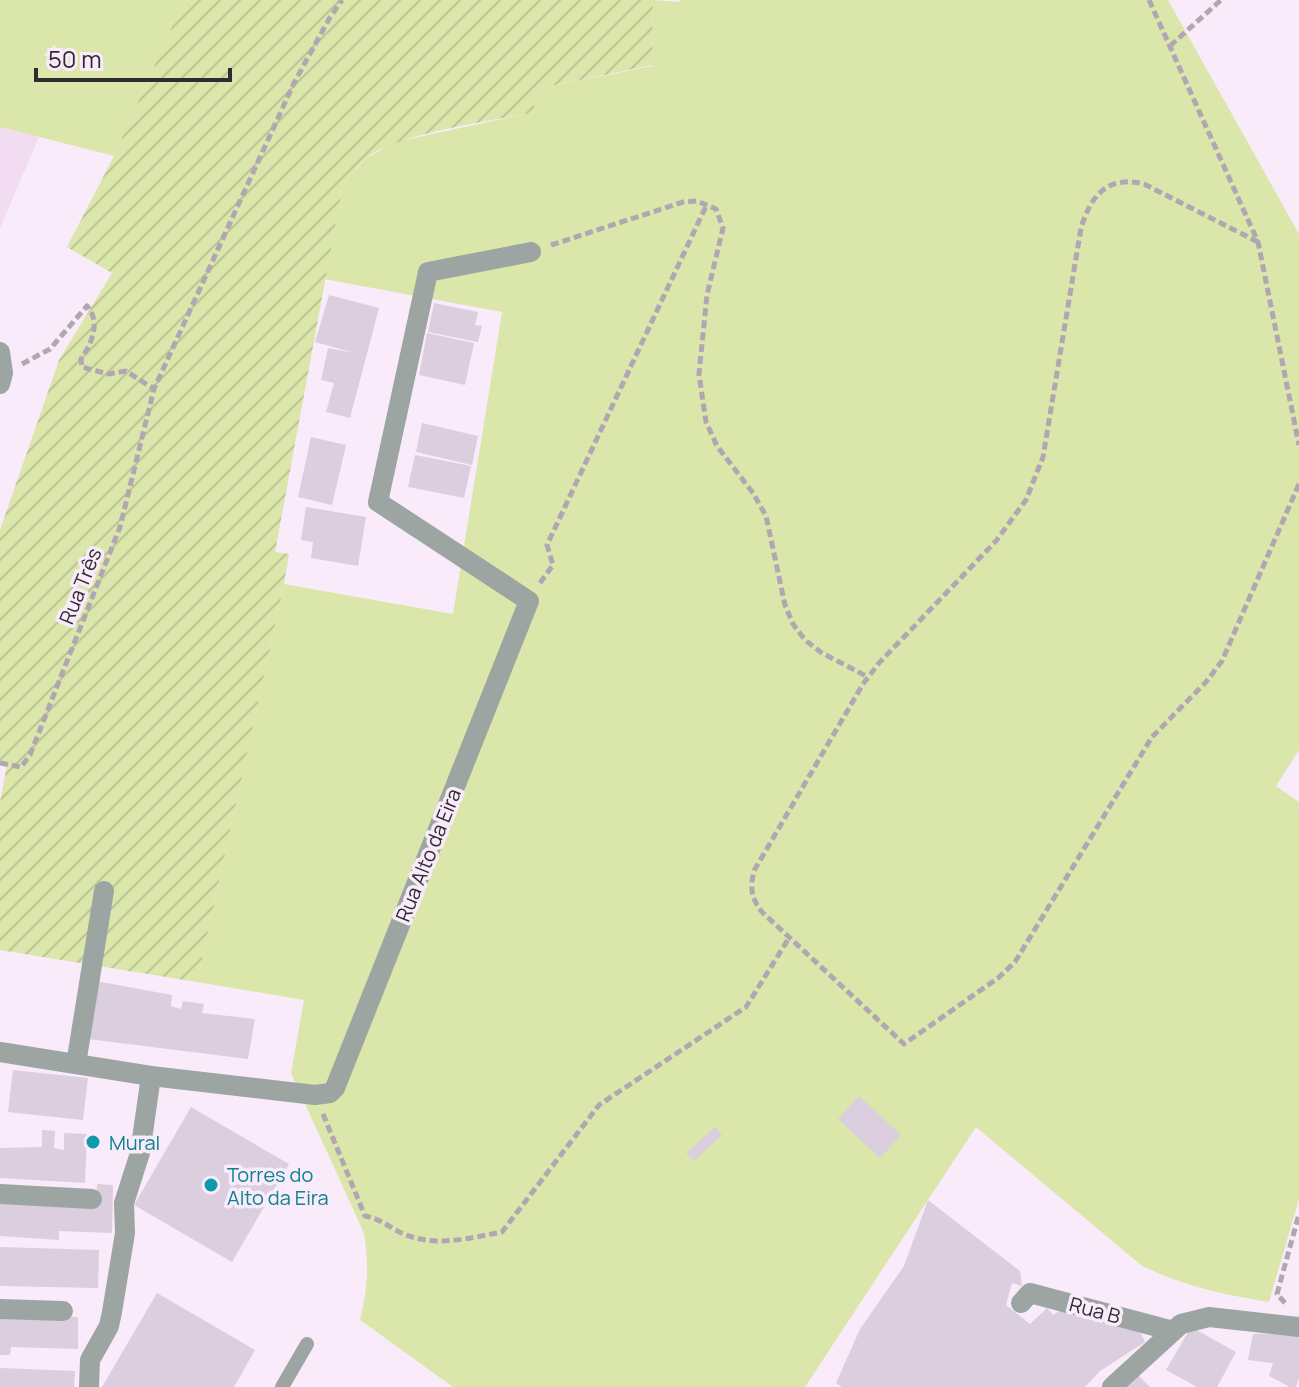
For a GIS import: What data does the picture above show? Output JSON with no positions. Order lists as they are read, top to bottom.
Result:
{
  "streets": {
    "street": ["Rua Alto da Eira", "Rua B"],
    "path": ["Rua Três"]
  },
  "places": ["Mural", "Torres do Alto da Eira"],
  "scale_bar": "50 m"
}
